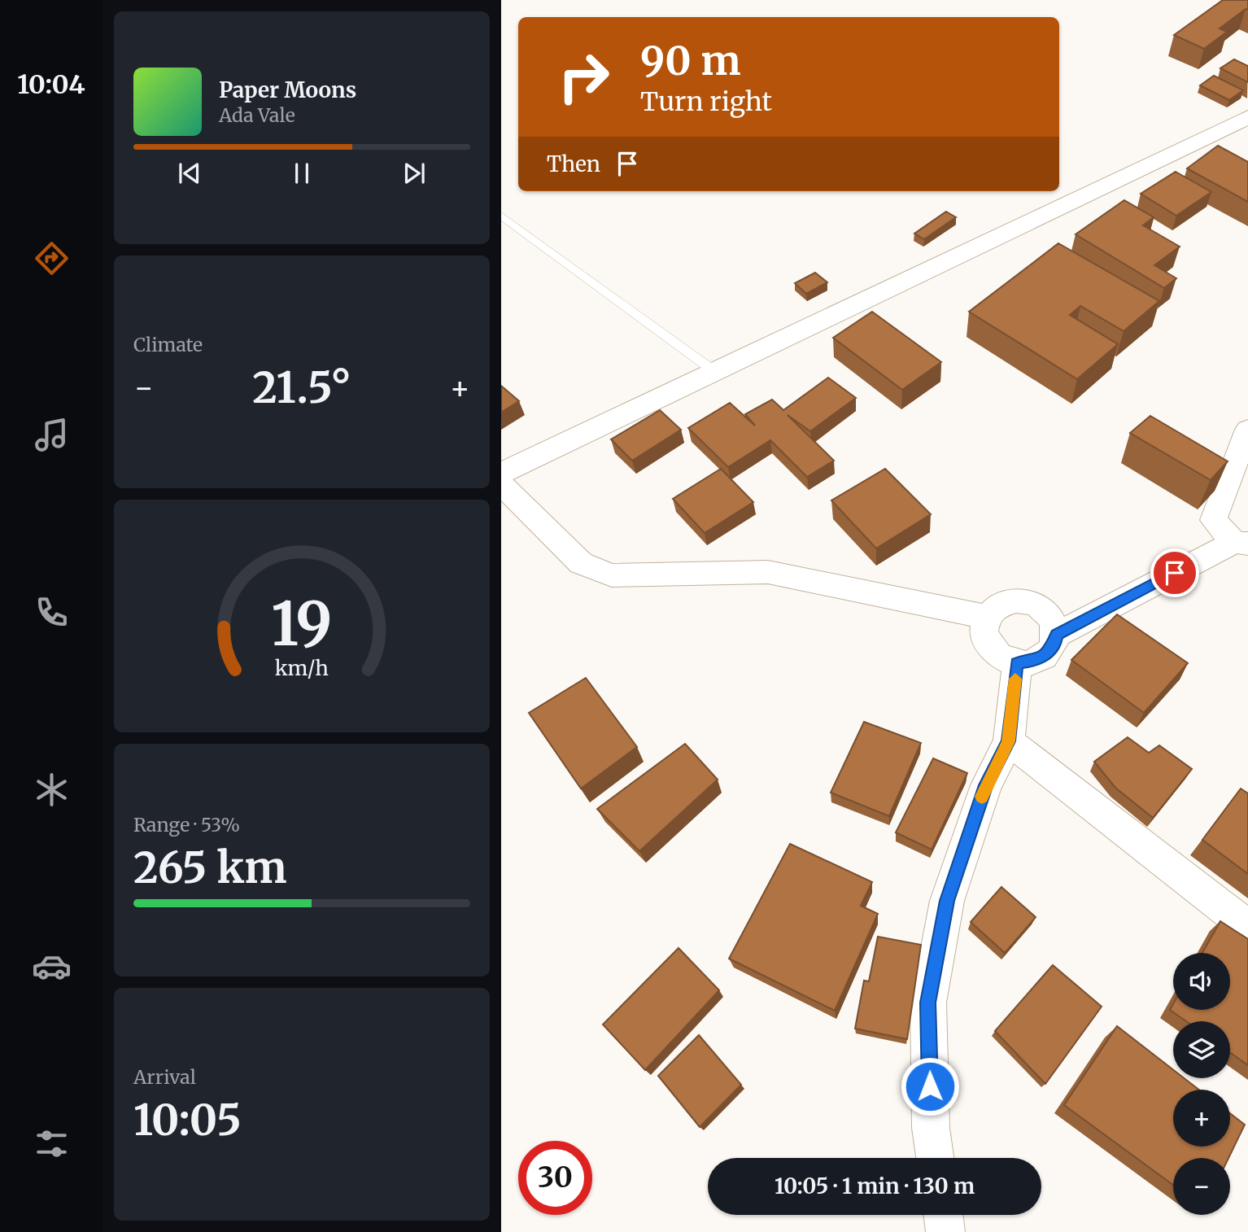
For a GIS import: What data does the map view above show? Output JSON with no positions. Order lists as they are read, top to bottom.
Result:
{
  "page": {
    "tabs": "10:04",
    "turn": ["90 m", "Turn right"],
    "song": ["Paper Moons", "Ada Vale"],
    "then": "Then",
    "tile": [
      "Climate",
      ["Range · 53%", "265 km"],
      ["Arrival", "10:05"]
    ],
    "heat": ["−", "21.5°", "+"],
    "map_buttons": ["+", "−"],
    "limit": "30",
    "trip": "10:05 · 1 min · 130 m",
    "gauge": ["19", "km/h"]
  }
}
